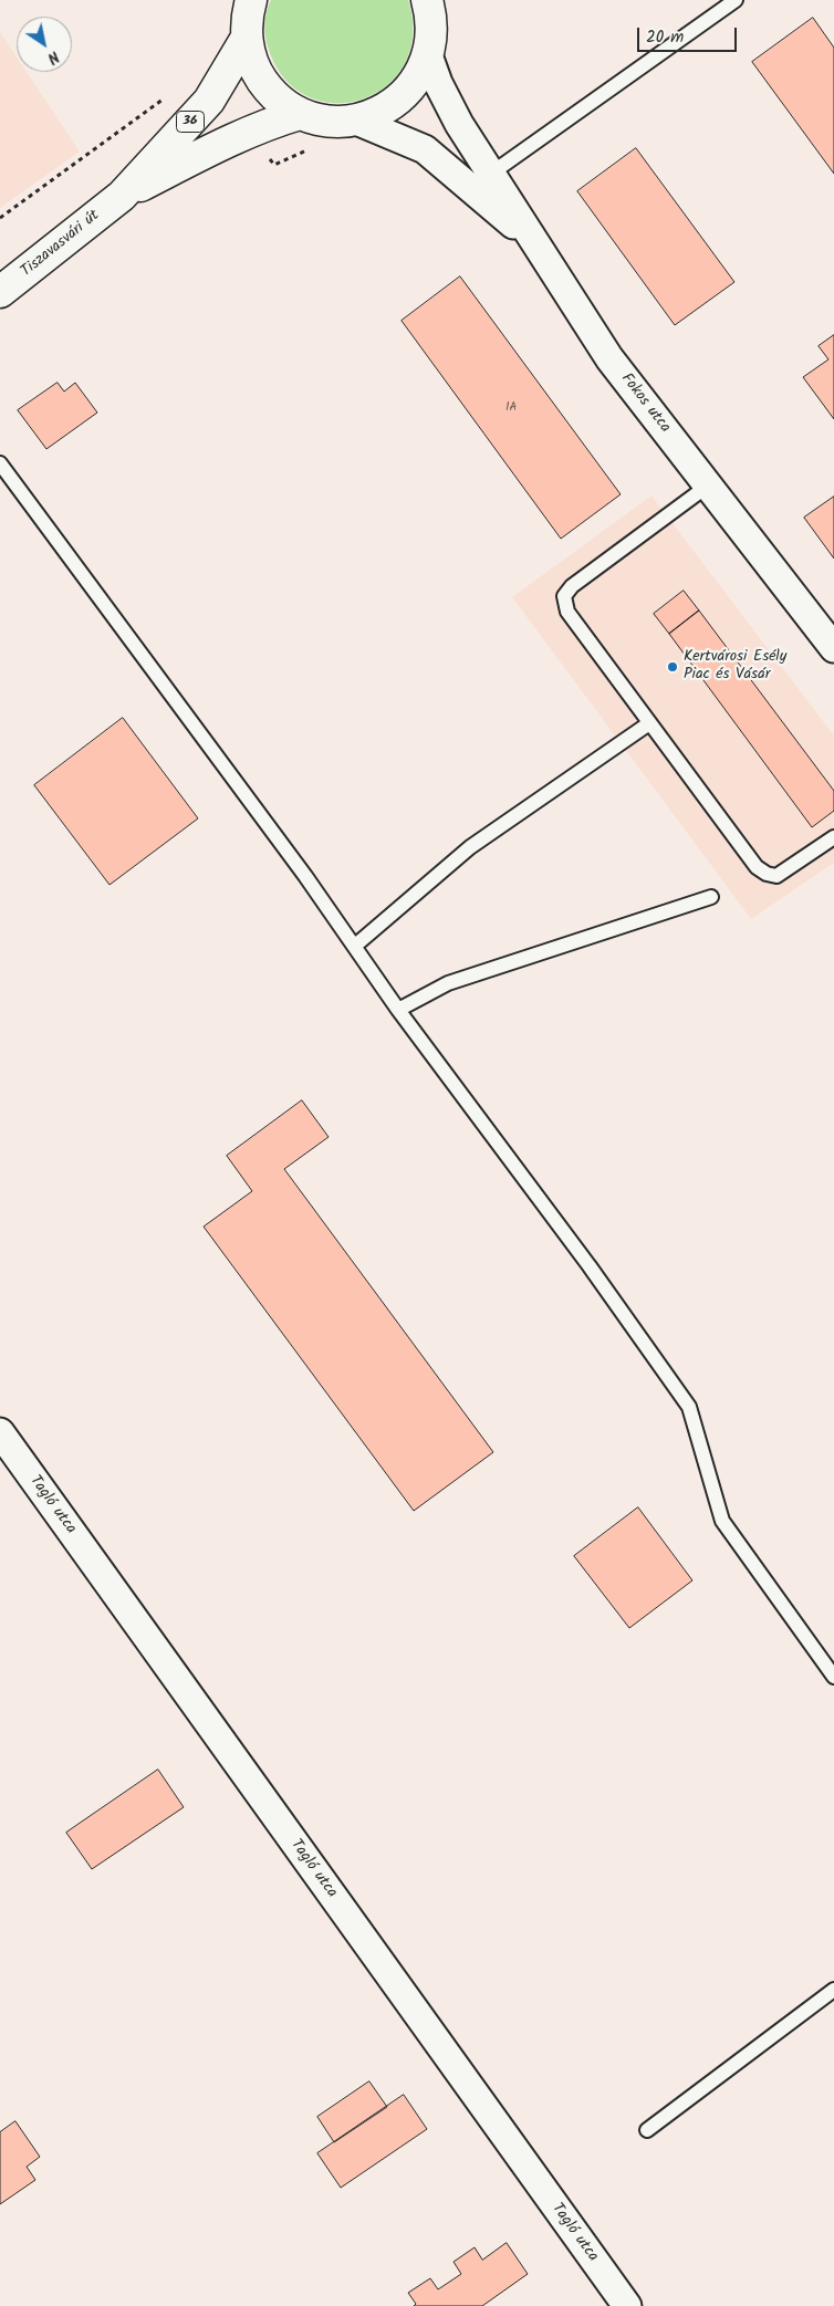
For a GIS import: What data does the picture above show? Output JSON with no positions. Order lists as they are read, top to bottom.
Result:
{
  "streets": {
    "main road": ["36", "Tiszavasvári út"],
    "street": ["Fokos utca", "Tagló utca"]
  },
  "crossings": [
    ["36", "Tiszavasvári út"],
    ["36", "Fokos utca"]
  ],
  "places": ["Kertvárosi Esély Piac és Vásár"],
  "house_numbers": ["1A"],
  "scale_bar": "20 m",
  "north": "bottom right"
}
